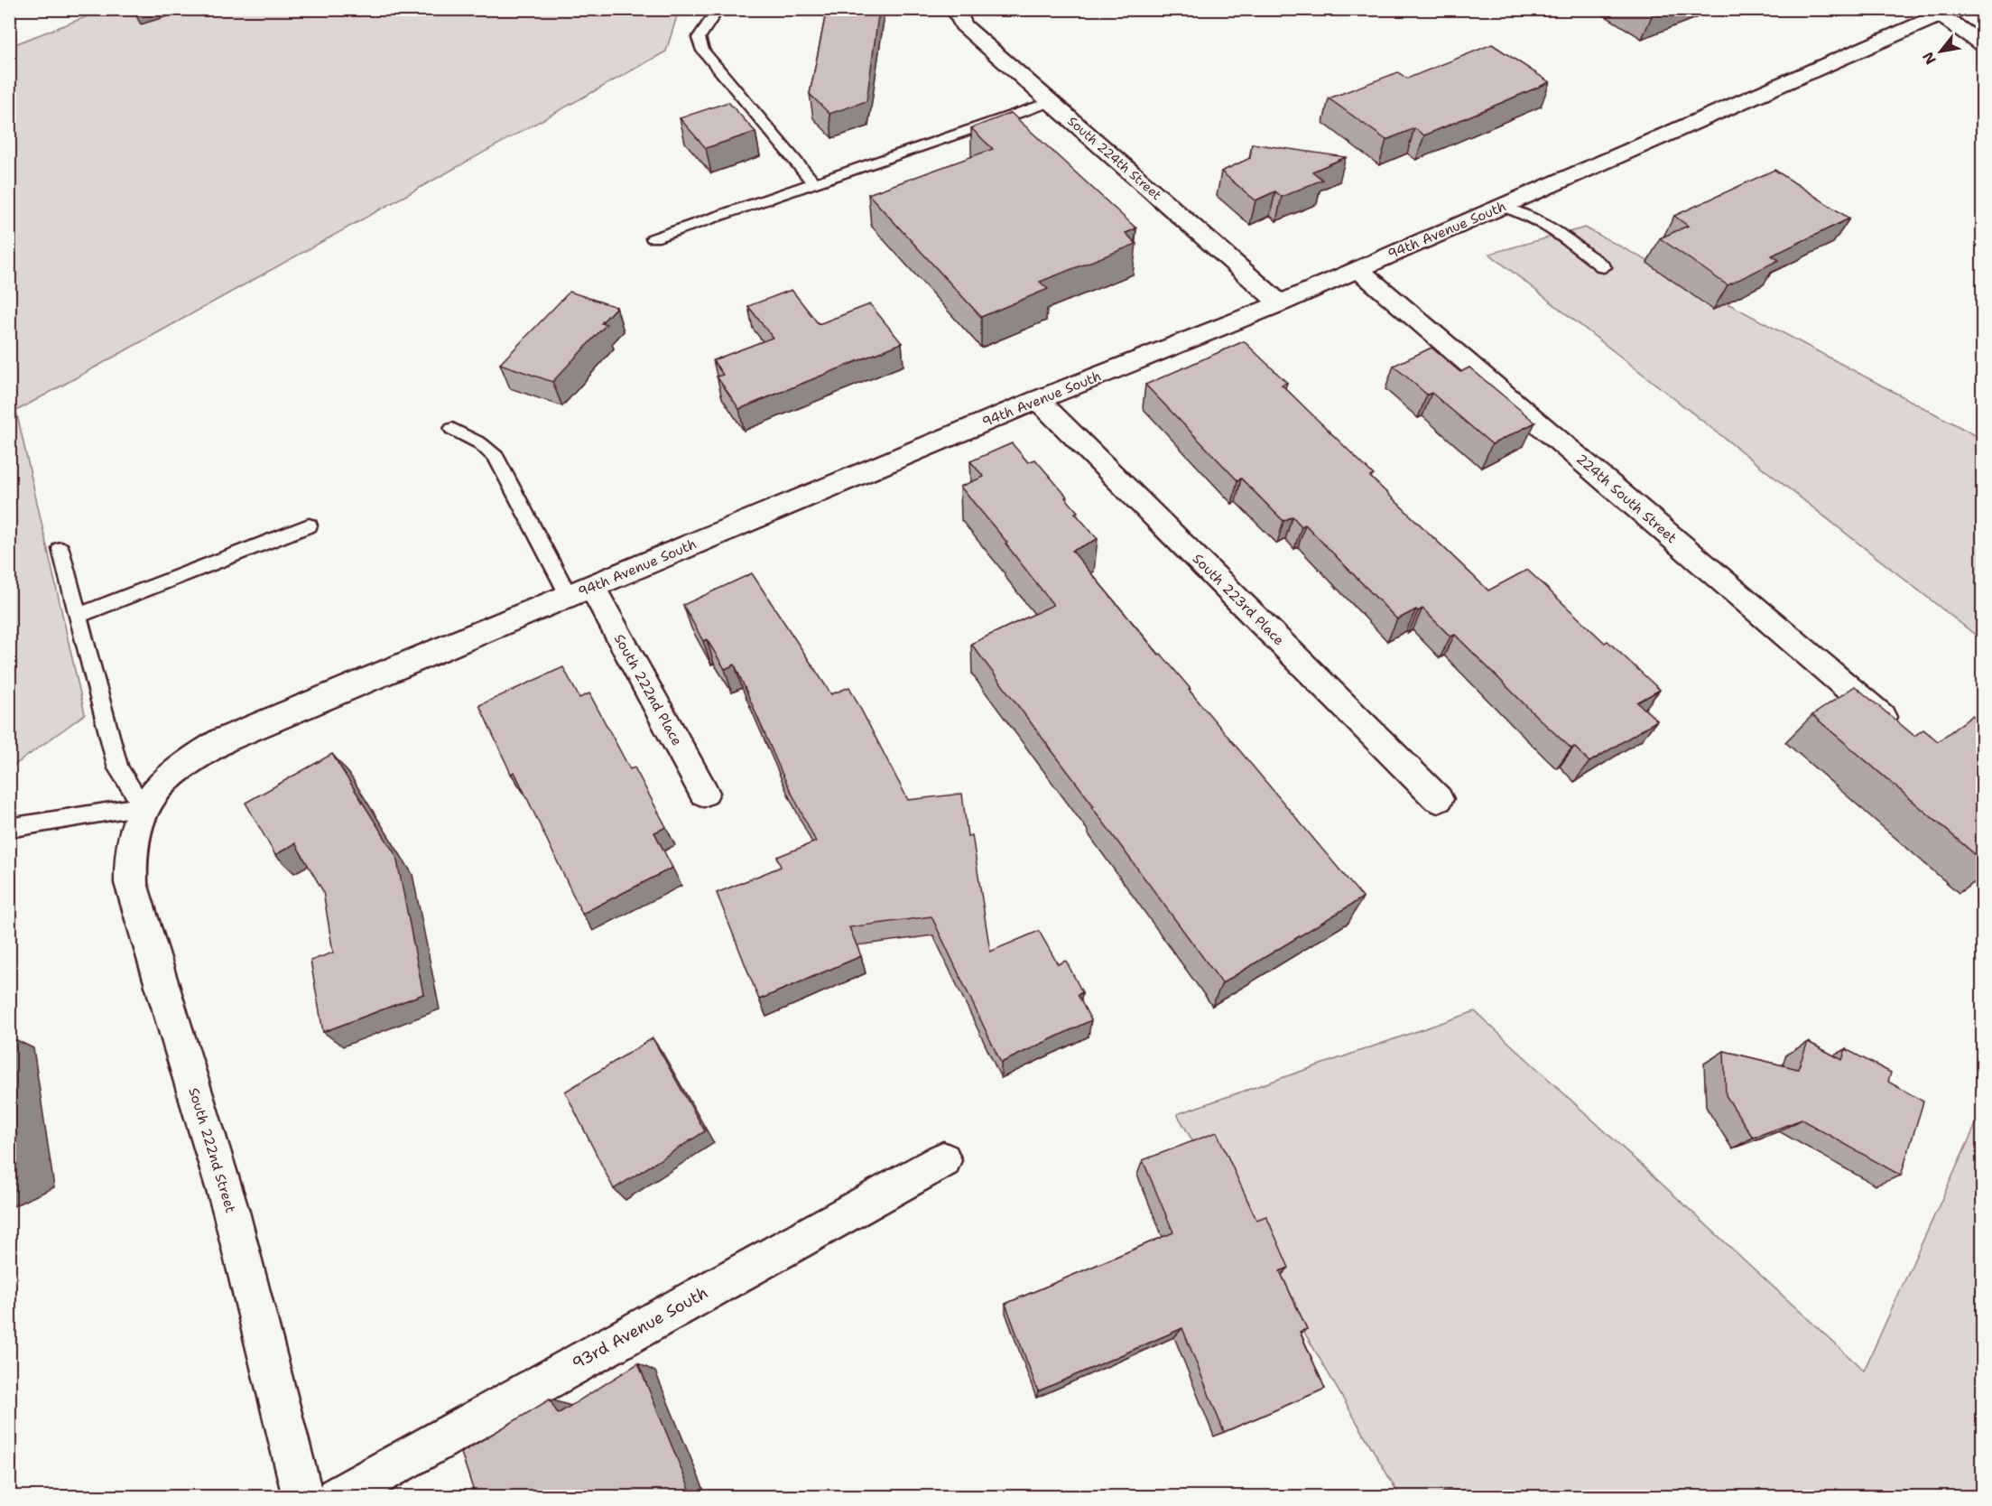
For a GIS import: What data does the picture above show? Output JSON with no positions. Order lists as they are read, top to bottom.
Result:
{
  "streets": {
    "street": [
      "South 224th Street",
      "94th Avenue South",
      "224th South Street",
      "South 223rd Place",
      "South 222nd Place",
      "South 222nd Street",
      "93rd Avenue South"
    ]
  },
  "crossings": [
    ["South 224th Street", "94th Avenue South"],
    ["94th Avenue South", "224th South Street"],
    ["94th Avenue South", "South 223rd Place"],
    ["94th Avenue South", "South 222nd Place"],
    ["94th Avenue South", "South 222nd Street"]
  ],
  "north": "bottom left"
}
